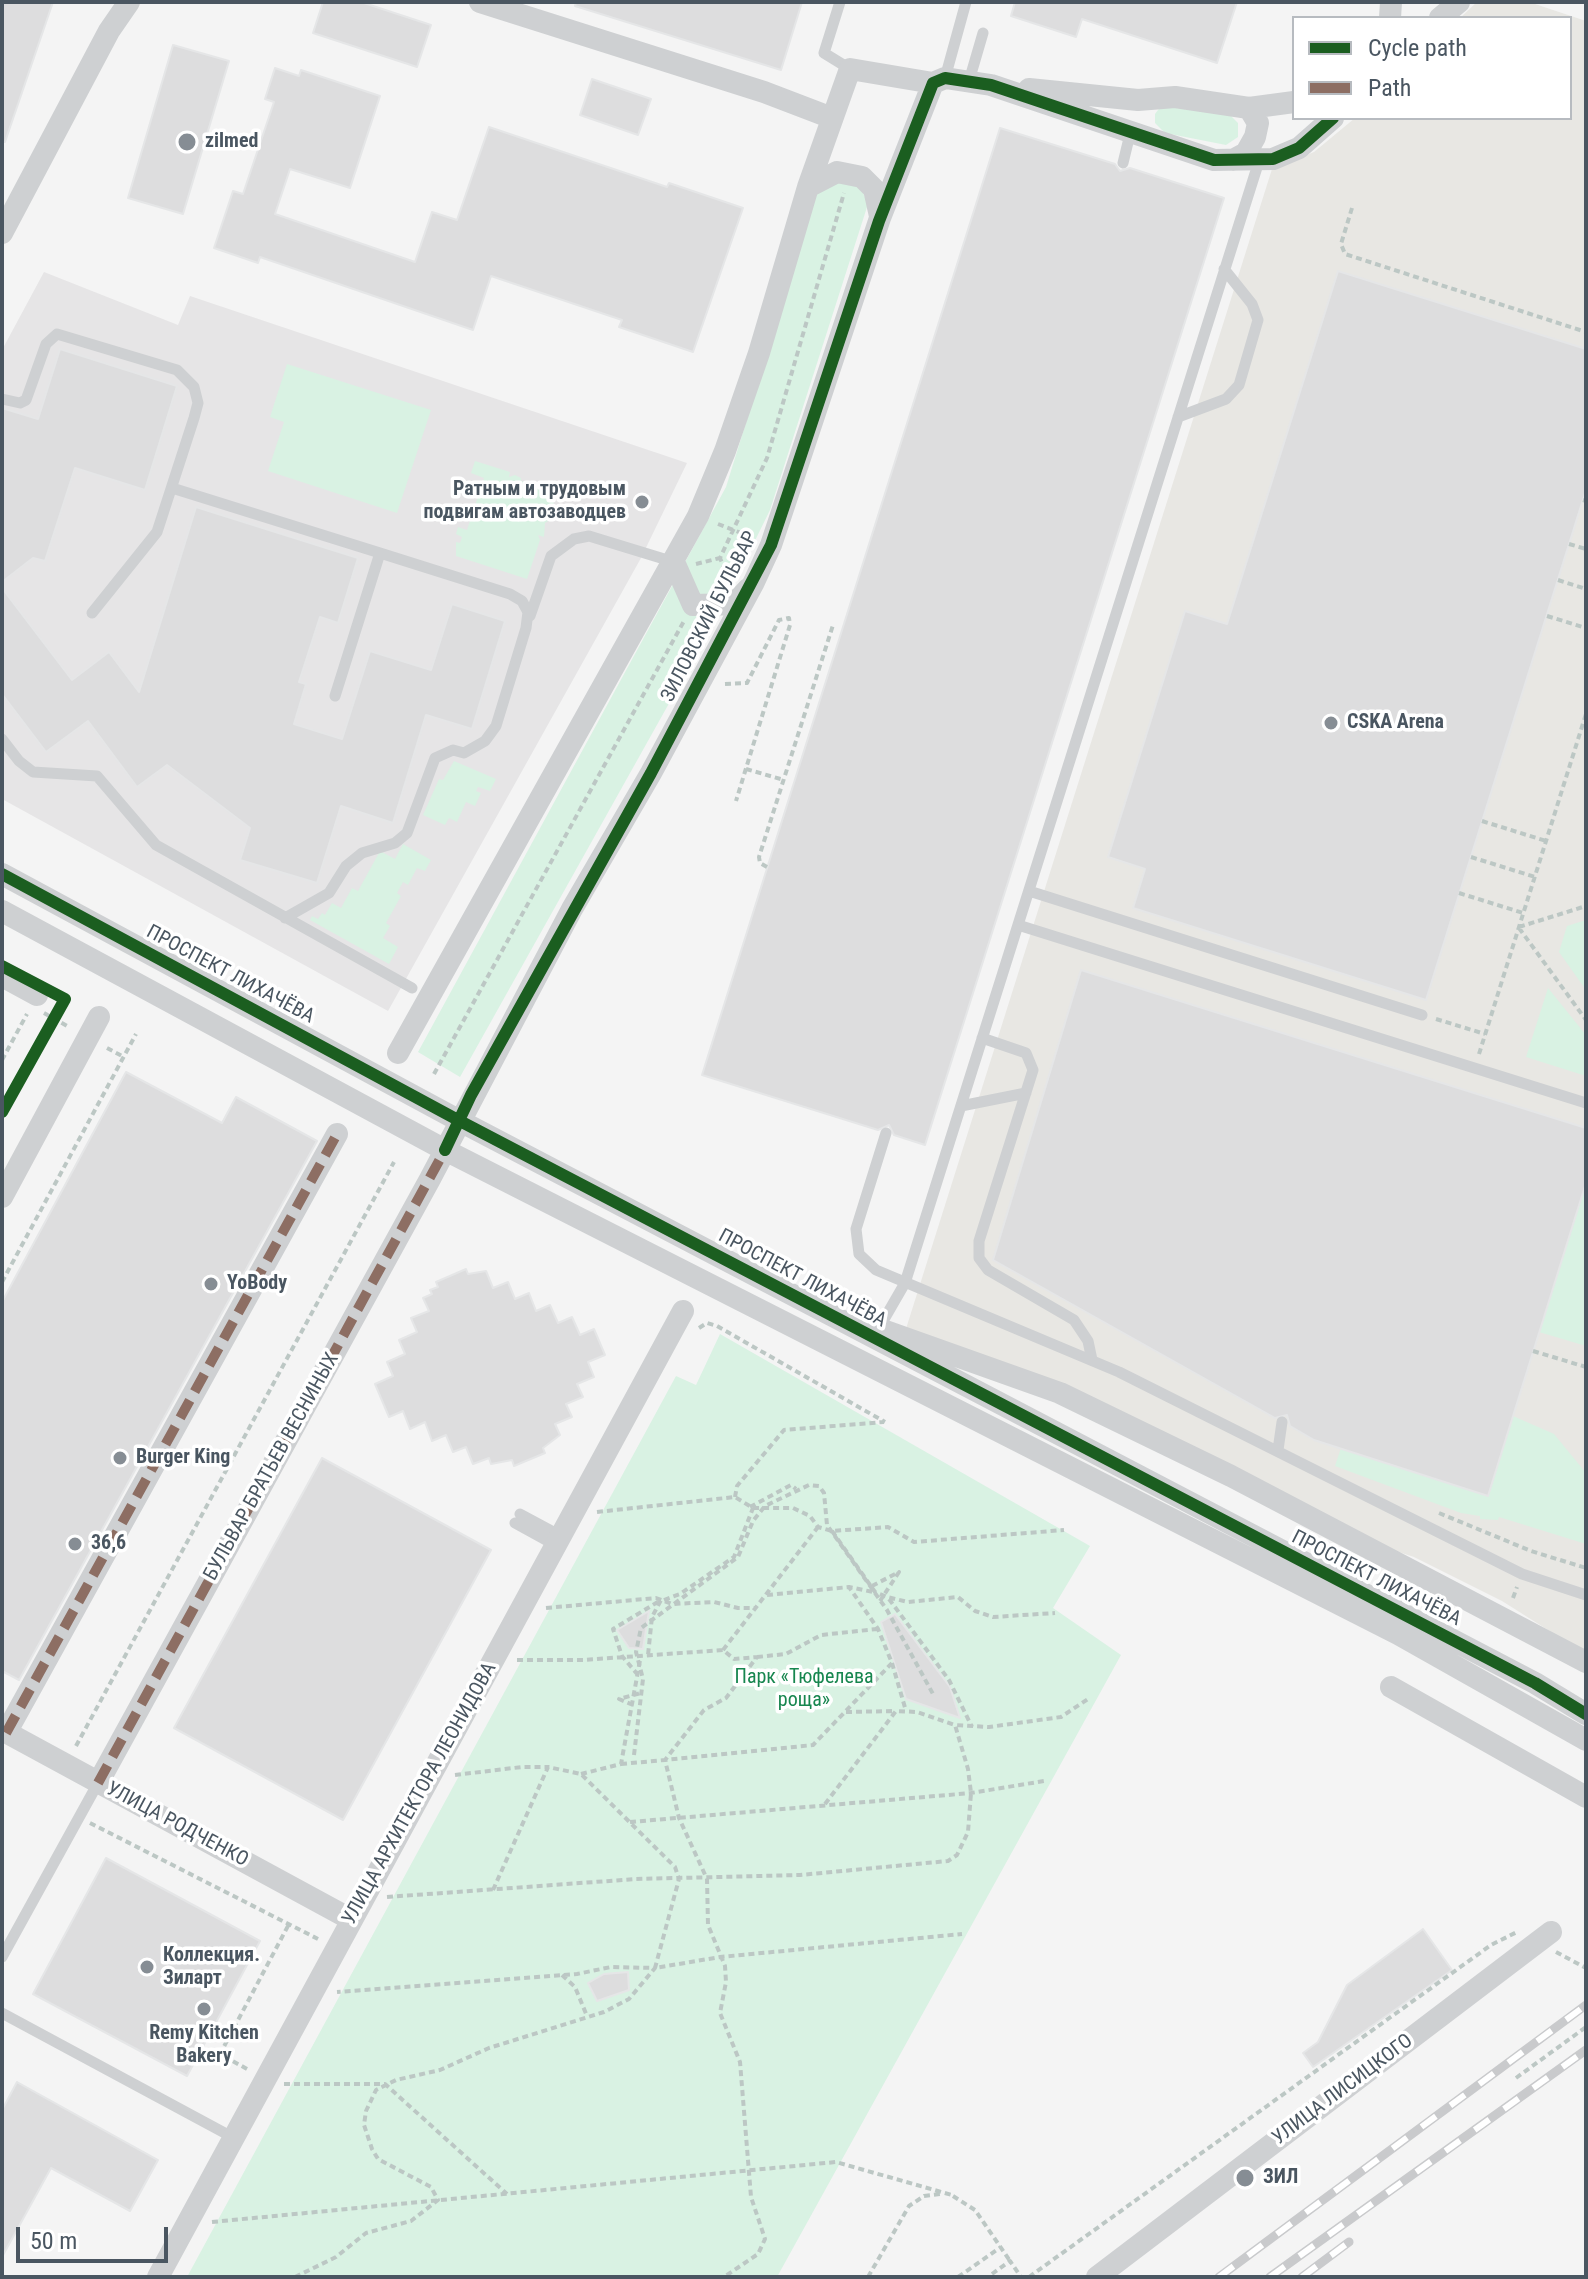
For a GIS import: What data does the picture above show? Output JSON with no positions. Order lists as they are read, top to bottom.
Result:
{
  "streets": {
    "street": [
      "ЗИЛОВСКИЙ БУЛЬВАР",
      "ПРОСПЕКТ ЛИХАЧЁВА",
      "БУЛЬВАР БРАТЬЕВ ВЕСНИНЫХ",
      "УЛИЦА АРХИТЕКТОРА ЛЕОНИДОВА",
      "УЛИЦА РОДЧЕНКО",
      "УЛИЦА ЛИСИЦКОГО"
    ]
  },
  "crossings": [
    ["ЗИЛОВСКИЙ БУЛЬВАР", "ПРОСПЕКТ ЛИХАЧЁВА"],
    ["ЗИЛОВСКИЙ БУЛЬВАР", "БУЛЬВАР БРАТЬЕВ ВЕСНИНЫХ"],
    ["ПРОСПЕКТ ЛИХАЧЁВА", "БУЛЬВАР БРАТЬЕВ ВЕСНИНЫХ"],
    ["БУЛЬВАР БРАТЬЕВ ВЕСНИНЫХ", "УЛИЦА РОДЧЕНКО"],
    ["УЛИЦА АРХИТЕКТОРА ЛЕОНИДОВА", "УЛИЦА РОДЧЕНКО"]
  ],
  "parks": ["Парк «Тюфелева роща»"],
  "places": [
    "zilmed",
    "Ратным и трудовым подвигам автозаводцев",
    "CSKA Arena",
    "YoBody",
    "Burger King",
    "36,6",
    "Коллекция. Зиларт",
    "Remy Kitchen Bakery",
    "ЗИЛ"
  ],
  "legend": ["Cycle path", "Path"],
  "scale_bar": "50 m"
}
